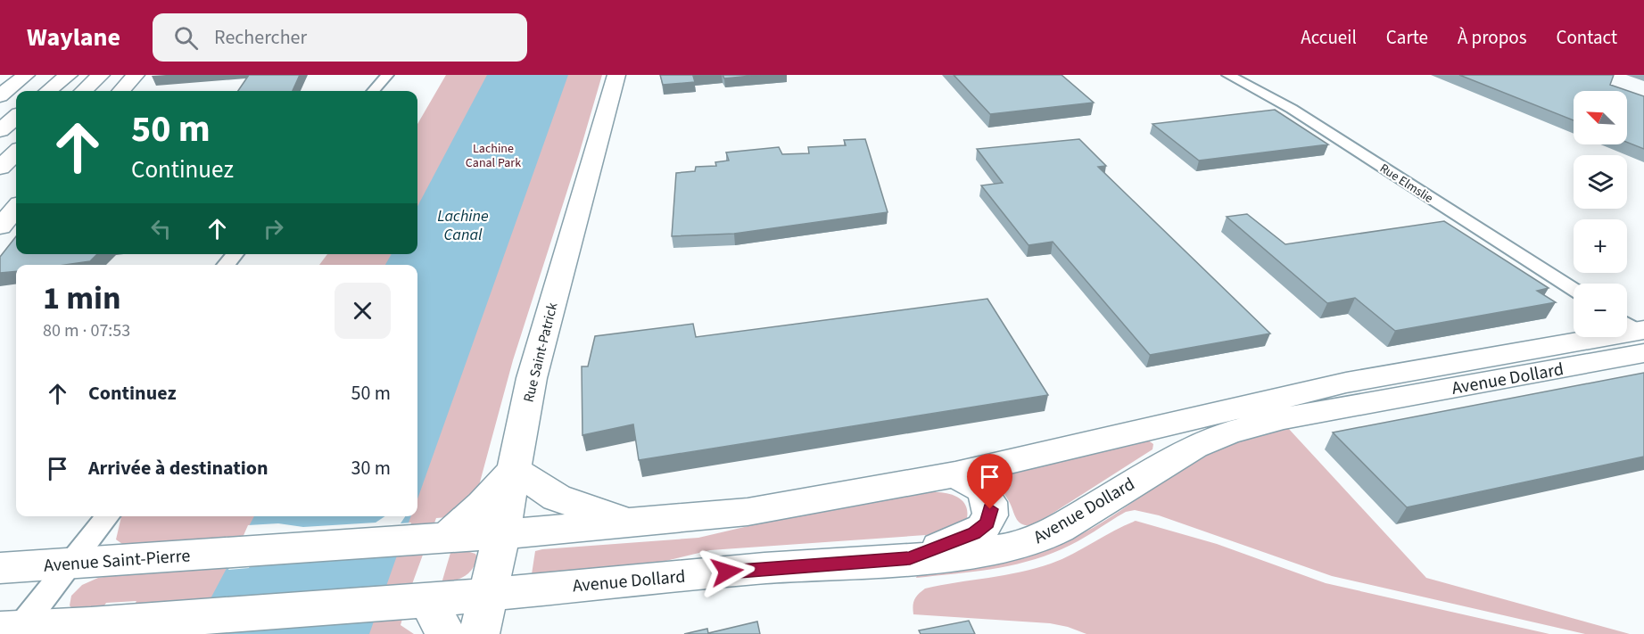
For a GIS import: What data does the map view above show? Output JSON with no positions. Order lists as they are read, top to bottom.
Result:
{
  "streets": {
    "main road": ["Rue Saint-Patrick", "Avenue Dollard", "Avenue Saint-Pierre"],
    "street": ["Rue Elmslie"]
  },
  "crossings": [
    ["Rue Saint-Patrick", "Avenue Dollard"],
    ["Avenue Dollard", "Avenue Saint-Pierre"]
  ],
  "water": ["Lachine Canal"],
  "parks": ["Lachine Canal Park"],
  "north": "top left",
  "page": {
    "header": "Waylane",
    "search": "Rechercher",
    "nav": [
      "Accueil",
      "Carte",
      "À propos",
      "Contact"
    ],
    "map_buttons": ["+", "−"],
    "turn": ["50 m", "Continuez"],
    "heading": ["1 min", "80 m · 07:53"],
    "list": [
      {
        "name": "Continuez",
        "value": "50 m"
      },
      {
        "name": "Arrivée à destination",
        "value": "30 m"
      }
    ]
  }
}
